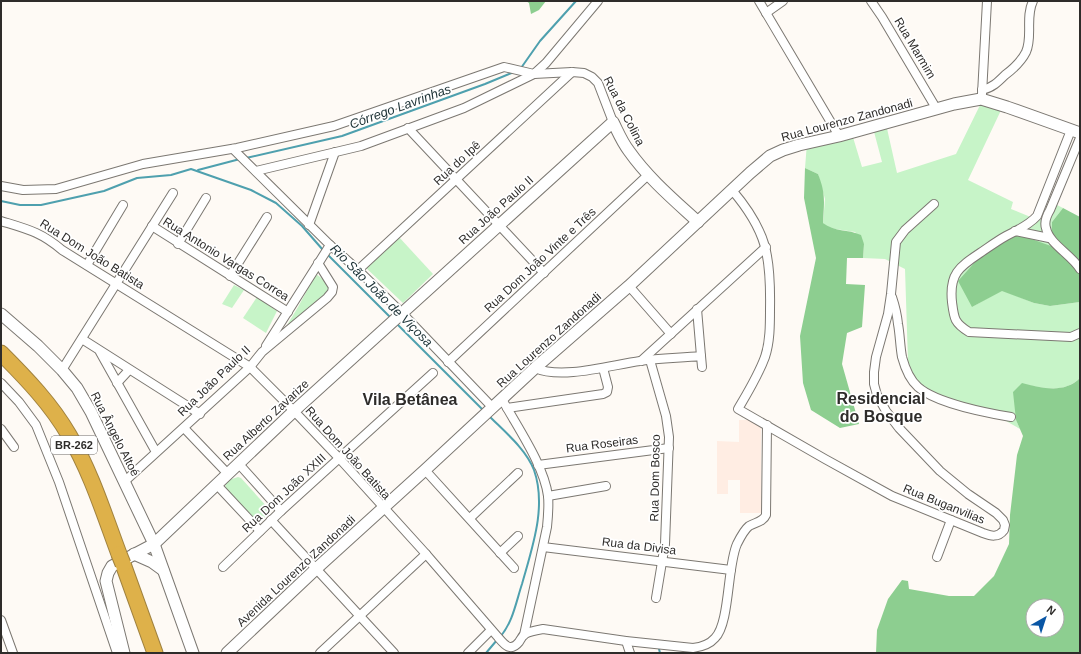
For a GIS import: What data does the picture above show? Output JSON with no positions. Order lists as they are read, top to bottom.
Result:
{
  "streets": {
    "highway": ["BR-262"],
    "street": [
      "Rua Marmim",
      "Rua da Colina",
      "Rua Lourenzo Zandonadi",
      "Rua do Ipê",
      "Rua João Paulo II",
      "Rua Dom João Batista",
      "Rua Antonio Vargas Correa",
      "Rua Dom João Vinte e Três",
      "Rua Alberto Zavarize",
      "Rua Ângelo Altoé",
      "Rua Roseiras",
      "Rua Dom Bosco",
      "Rua Dom João XXIII",
      "Rua Buganvilias",
      "Rua da Divisa",
      "Avenida Lourenzo Zandonadi"
    ]
  },
  "crossings": [
    ["Rua Marmim", "Rua Lourenzo Zandonadi"],
    ["Rua da Colina", "Rua Lourenzo Zandonadi"],
    ["Rua da Colina", "Rua do Ipê"],
    ["Rua da Colina", "Rua João Paulo II"],
    ["Rua da Colina", "Rua Dom João Vinte e Três"],
    ["Rua Lourenzo Zandonadi", "Rua Dom João Batista"],
    ["Rua Lourenzo Zandonadi", "Avenida Lourenzo Zandonadi"],
    ["Rua João Paulo II", "Rua Dom João Batista"],
    ["Rua João Paulo II", "Rua Alberto Zavarize"],
    ["Rua João Paulo II", "Rua Ângelo Altoé"],
    ["Rua Dom João Batista", "Rua Alberto Zavarize"],
    ["Rua Dom João Batista", "Rua Dom João XXIII"],
    ["Rua Dom João Batista", "Avenida Lourenzo Zandonadi"],
    ["Rua Alberto Zavarize", "Rua Ângelo Altoé"],
    ["Rua Alberto Zavarize", "BR-262"],
    ["Rua Roseiras", "Rua Dom Bosco"],
    ["Rua Dom Bosco", "Rua da Divisa"]
  ],
  "districts": ["Residencial do Bosque", "Vila Betânea"],
  "water": ["Córrego Lavrinhas", "Rio São João de Viçosa"],
  "north": "top right"
}
